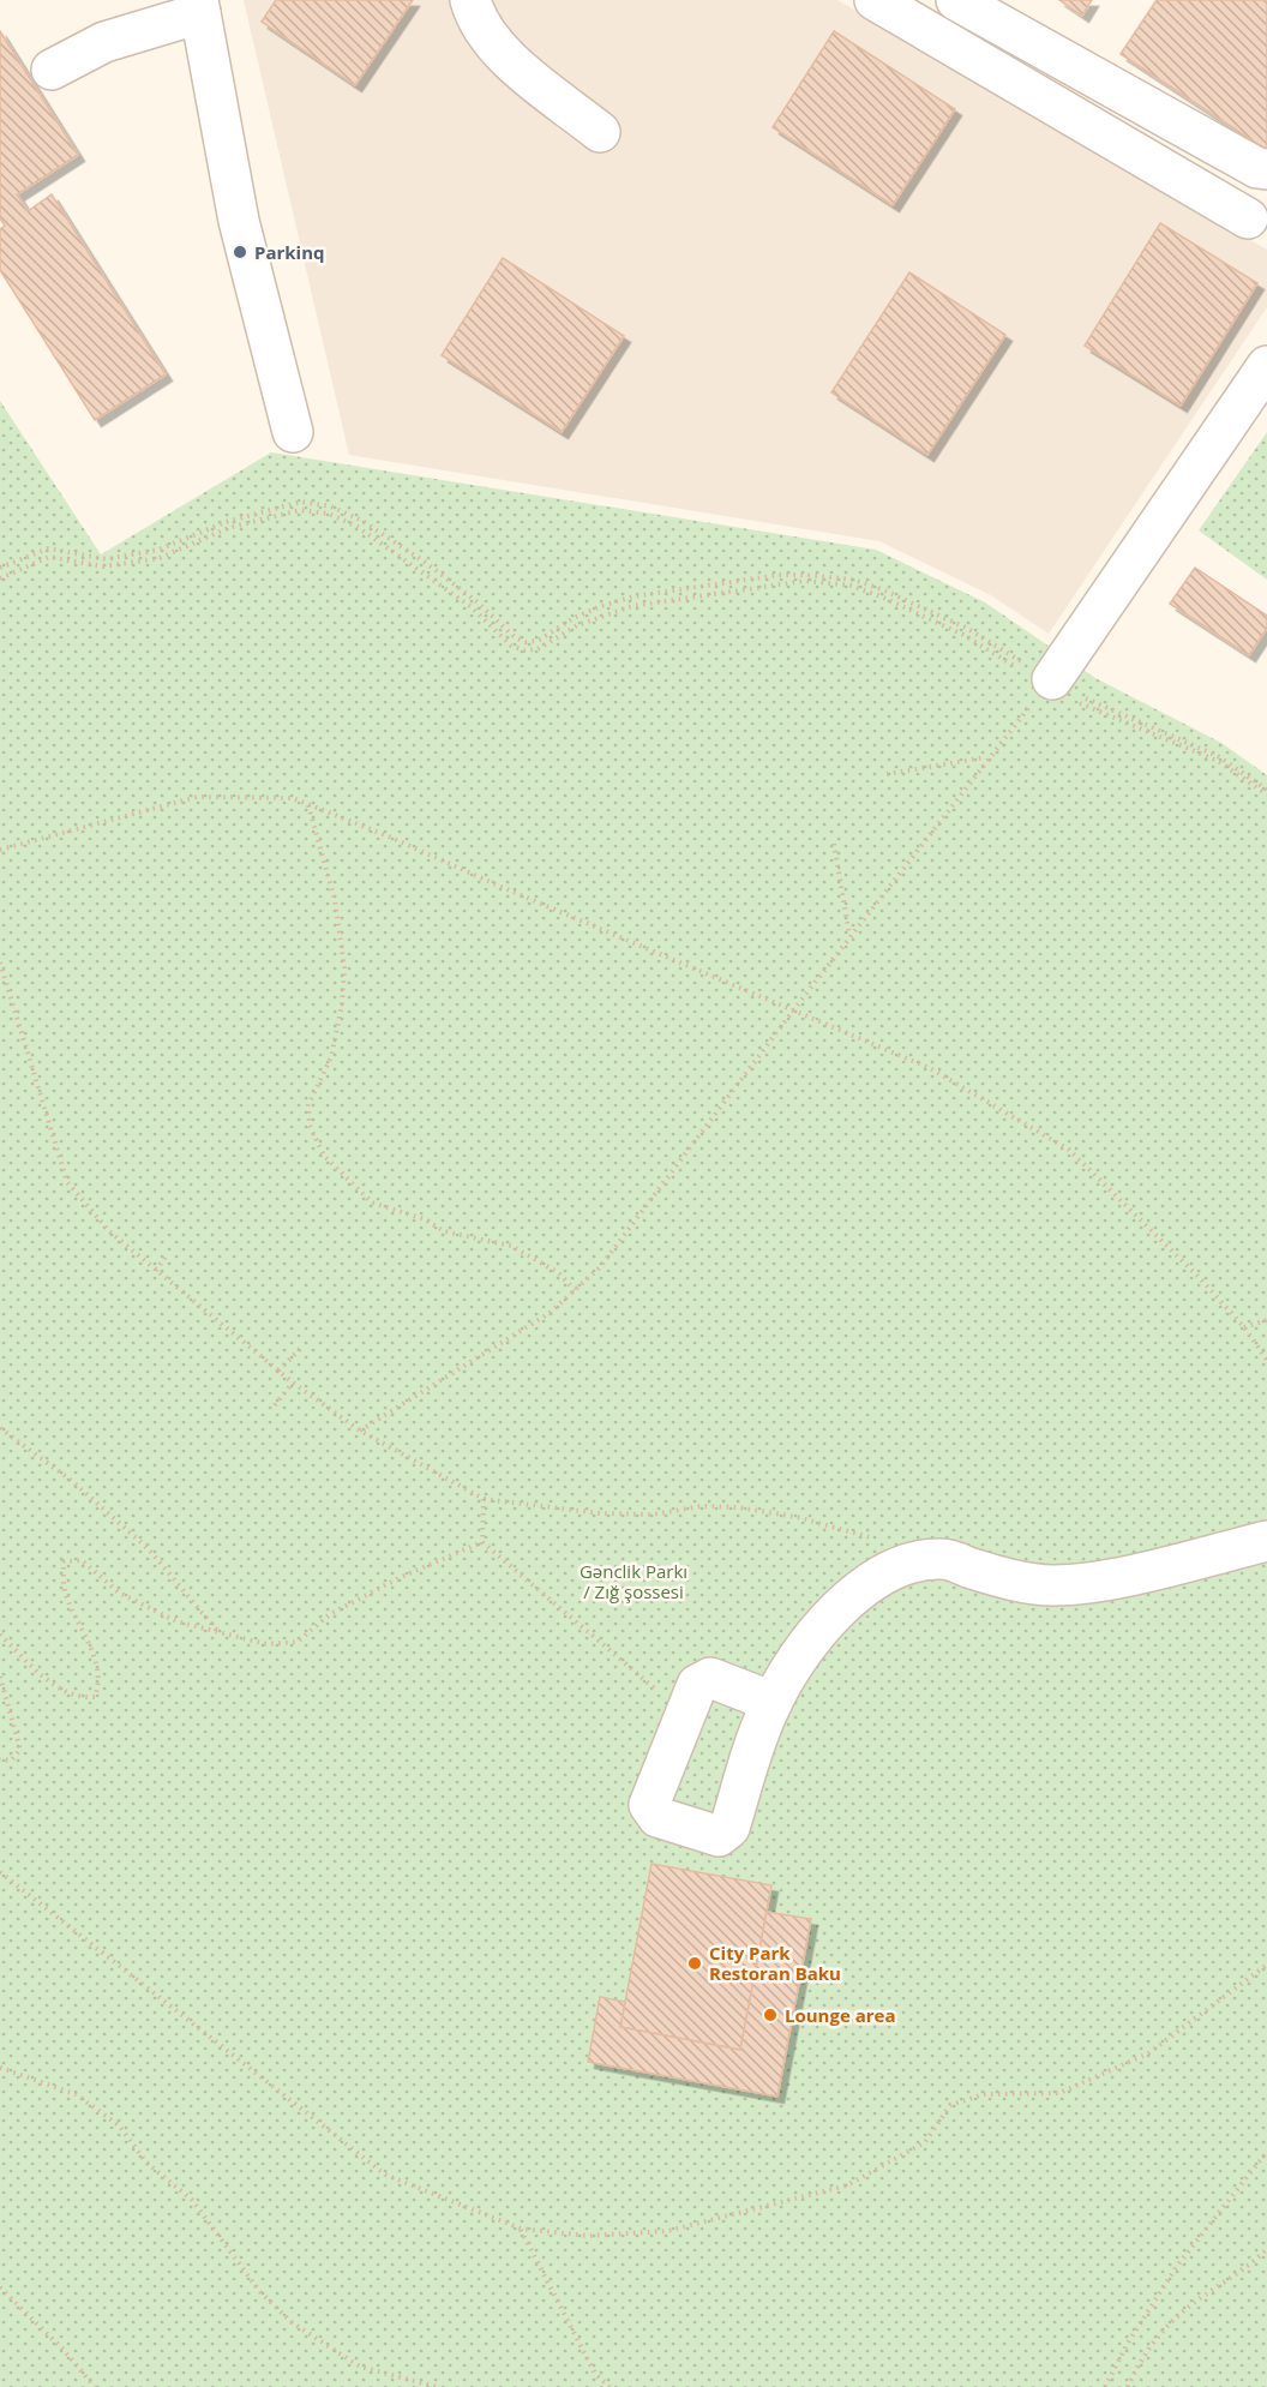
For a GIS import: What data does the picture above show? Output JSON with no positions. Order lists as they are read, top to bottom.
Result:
{
  "parks": ["Gənclik Parkı / Zığ şossesi"],
  "places": ["Parkinq", "City Park Restoran Baku", "Lounge area"]
}
